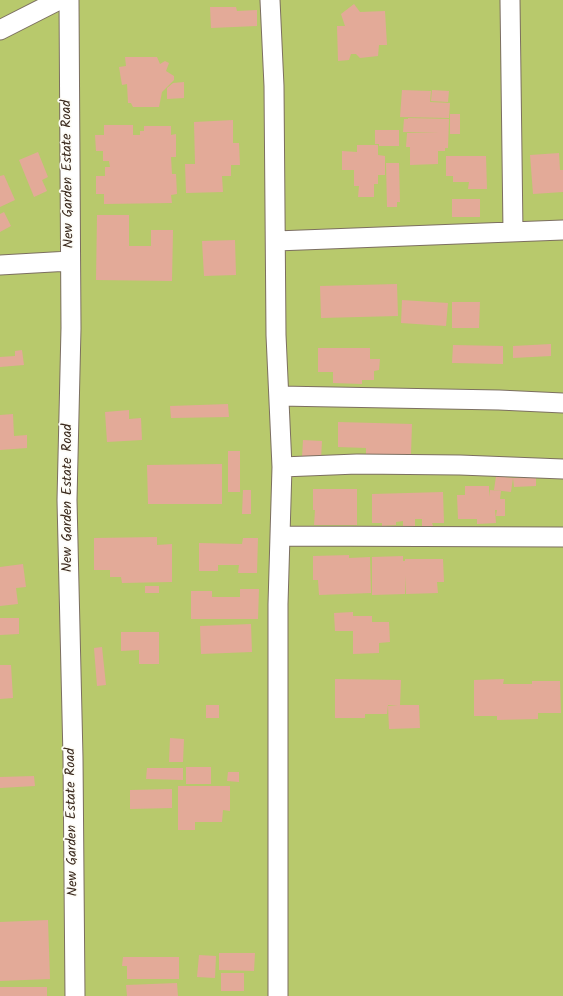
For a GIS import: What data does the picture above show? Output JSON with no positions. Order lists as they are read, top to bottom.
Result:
{
  "streets": {
    "street": ["New Garden Estate Road"]
  }
}
